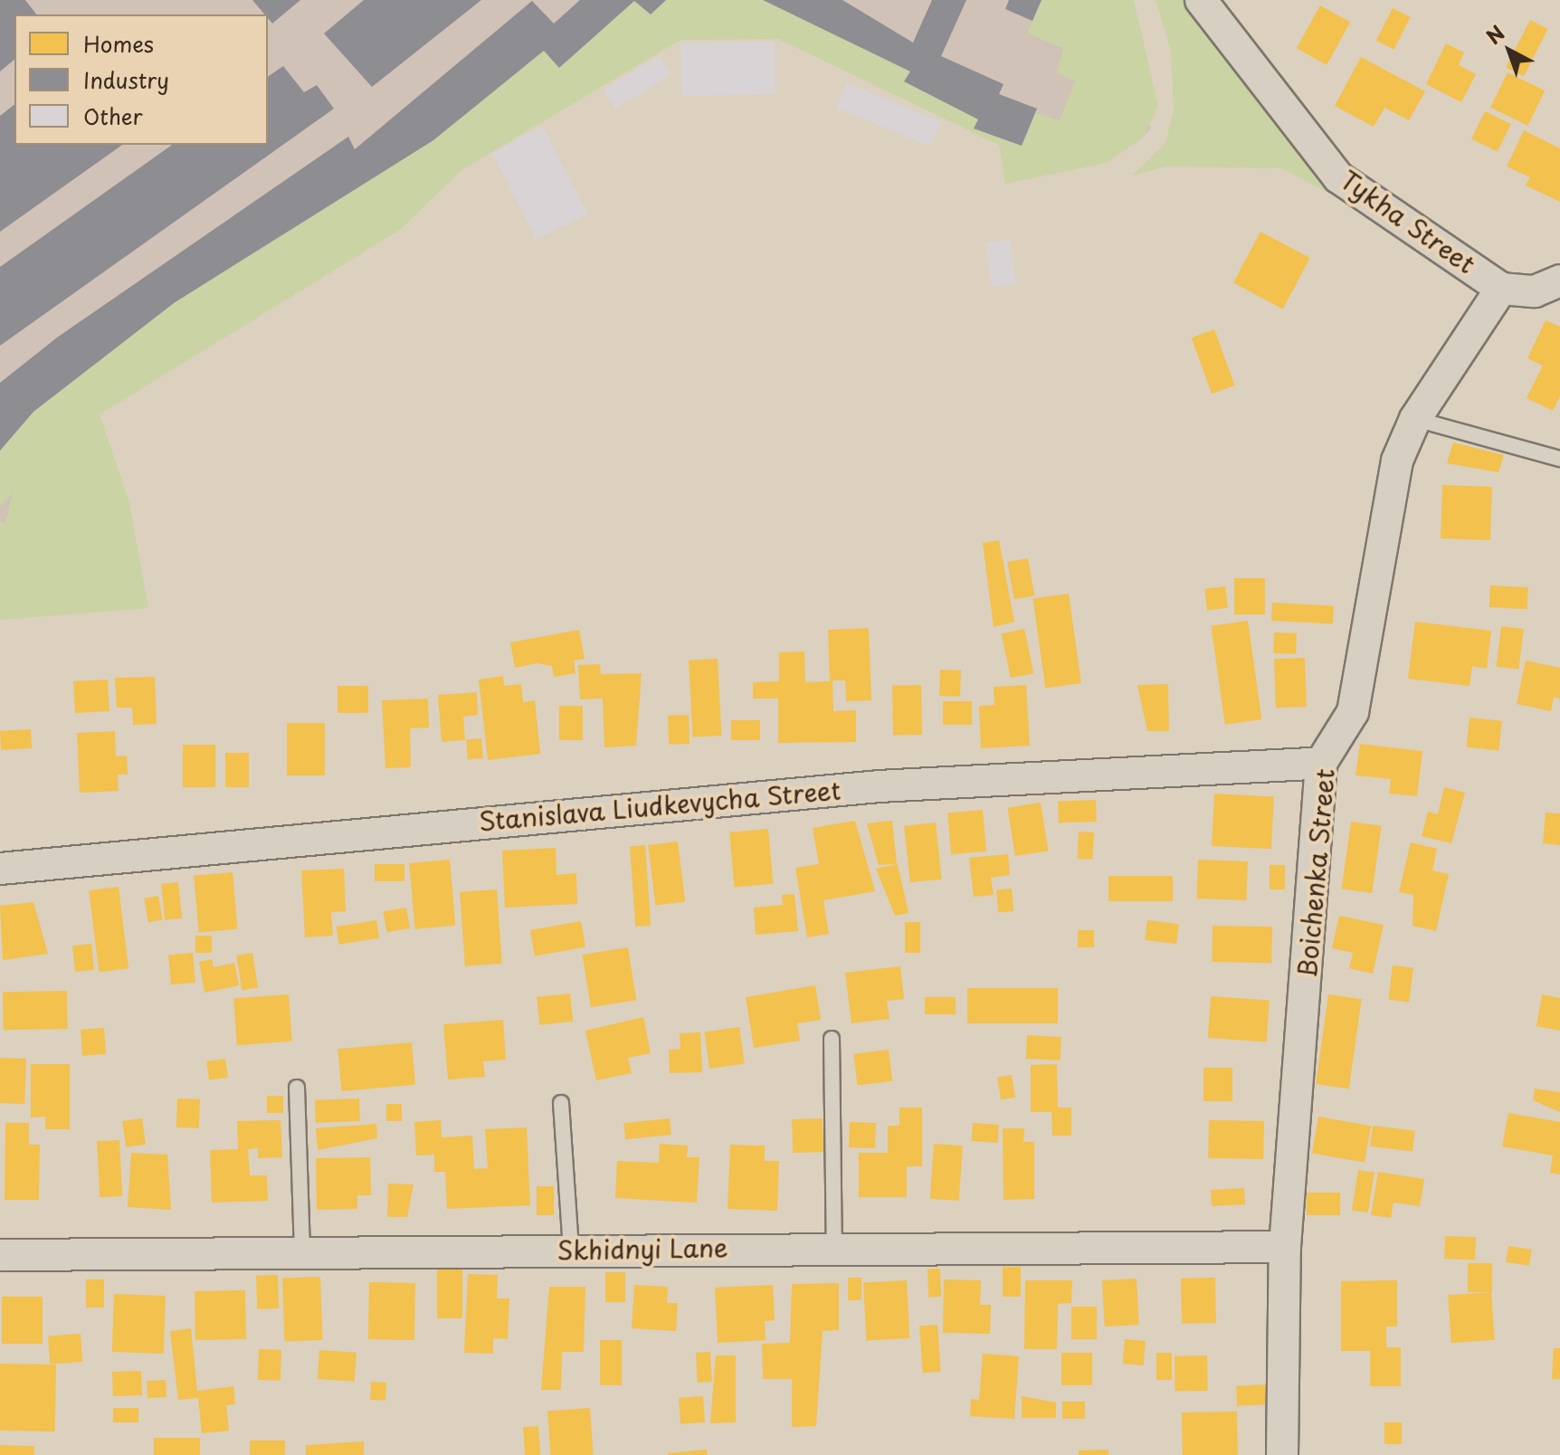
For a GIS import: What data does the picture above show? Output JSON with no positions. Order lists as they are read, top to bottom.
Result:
{
  "streets": {
    "street": [
      "Tykha Street",
      "Stanislava Liudkevycha Street",
      "Boichenka Street",
      "Skhidnyi Lane"
    ]
  },
  "crossings": [
    ["Tykha Street", "Boichenka Street"],
    ["Stanislava Liudkevycha Street", "Boichenka Street"],
    ["Boichenka Street", "Skhidnyi Lane"]
  ],
  "legend": ["Homes", "Industry", "Other"],
  "north": "top left"
}
